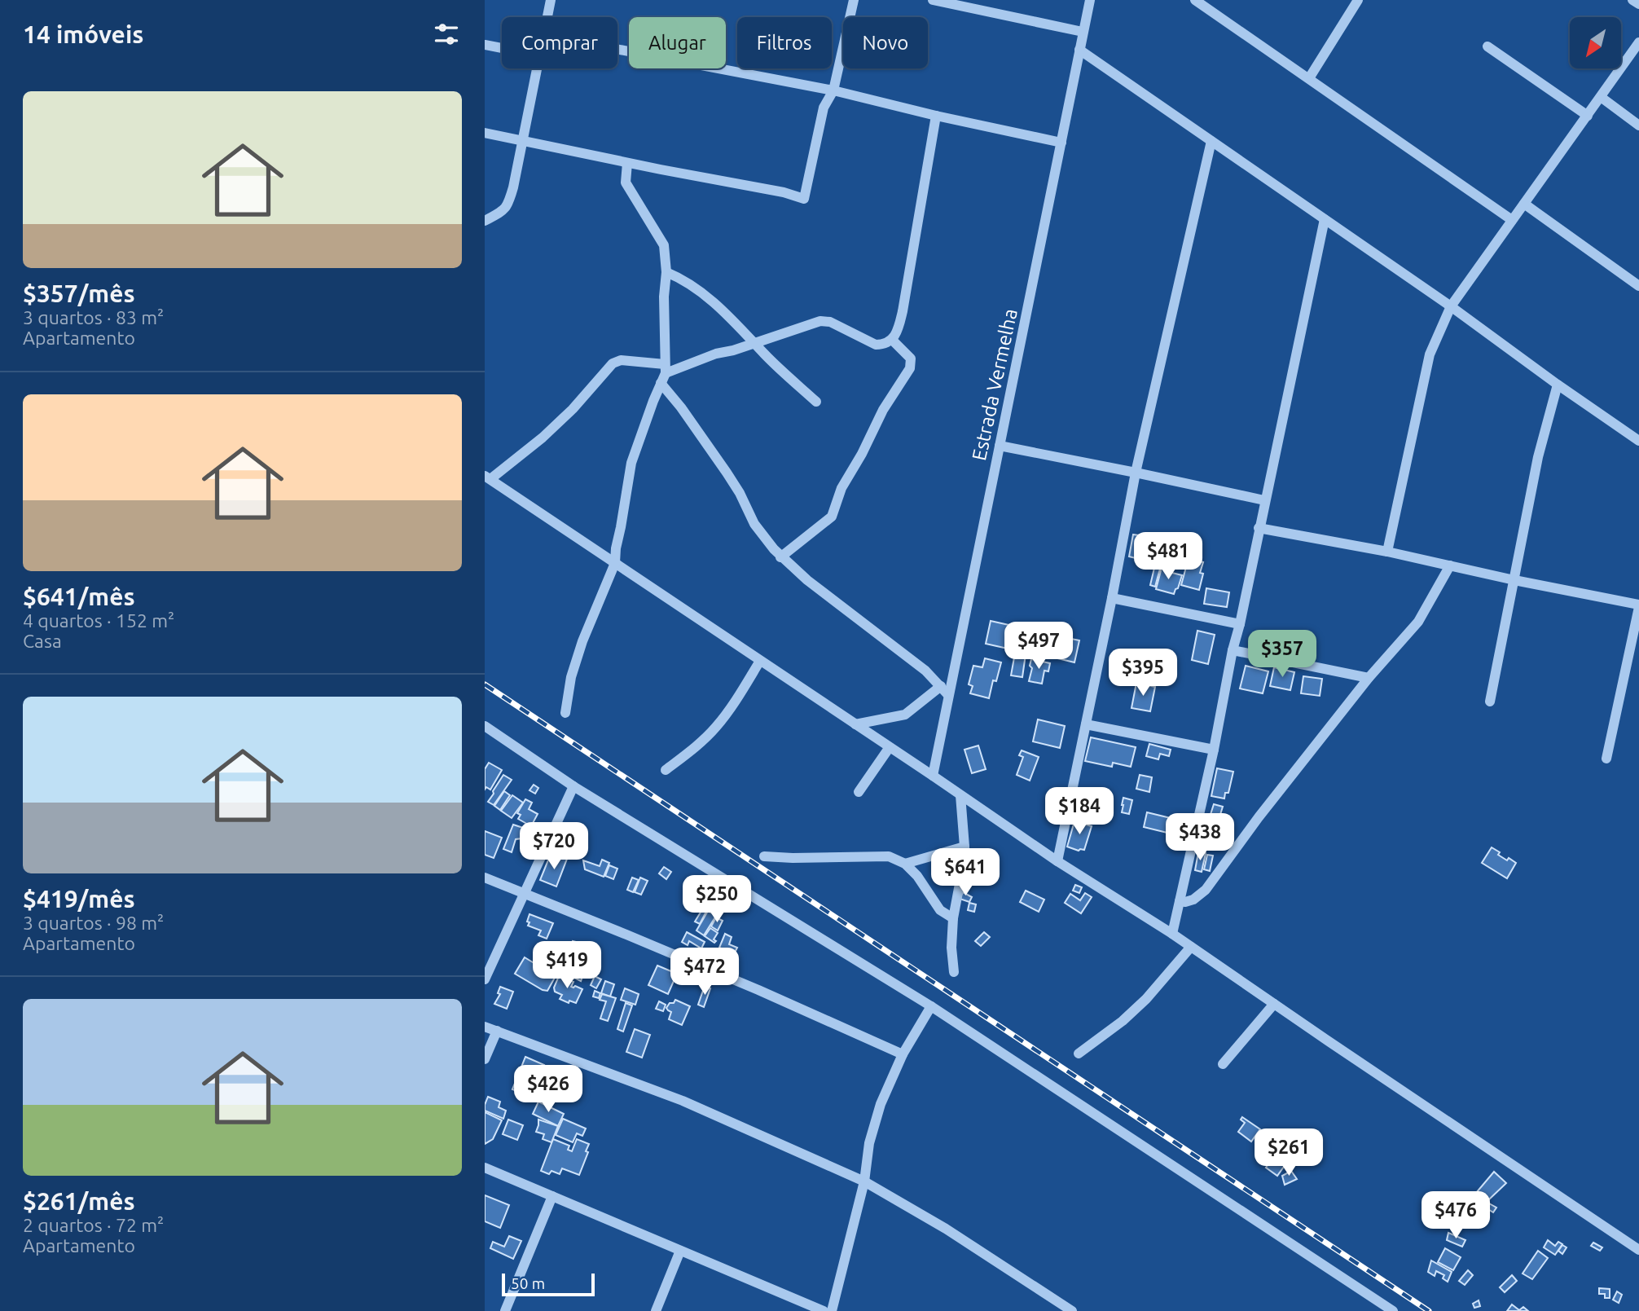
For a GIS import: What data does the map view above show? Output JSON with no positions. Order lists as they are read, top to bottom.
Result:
{
  "streets": {
    "street": ["Estrada Vermelha"]
  },
  "scale_bar": "50 m",
  "north": "bottom left",
  "page": {
    "heading": "14 imóveis",
    "chip": [
      "Comprar",
      "Alugar",
      "Filtros",
      "Novo"
    ],
    "list": [
      {
        "name": "$357/mês",
        "note": "3 quartos · 83 m² · Apartamento"
      },
      {
        "name": "$641/mês",
        "note": "4 quartos · 152 m² · Casa"
      },
      {
        "name": "$419/mês",
        "note": "3 quartos · 98 m² · Apartamento"
      },
      {
        "name": "$261/mês",
        "note": "2 quartos · 72 m² · Apartamento"
      }
    ],
    "price": [
      "$481",
      "$497",
      "$357",
      "$395",
      "$184",
      "$438",
      "$720",
      "$641",
      "$250",
      "$419",
      "$472",
      "$426",
      "$261",
      "$476"
    ],
    "scale": "50 m"
  }
}
